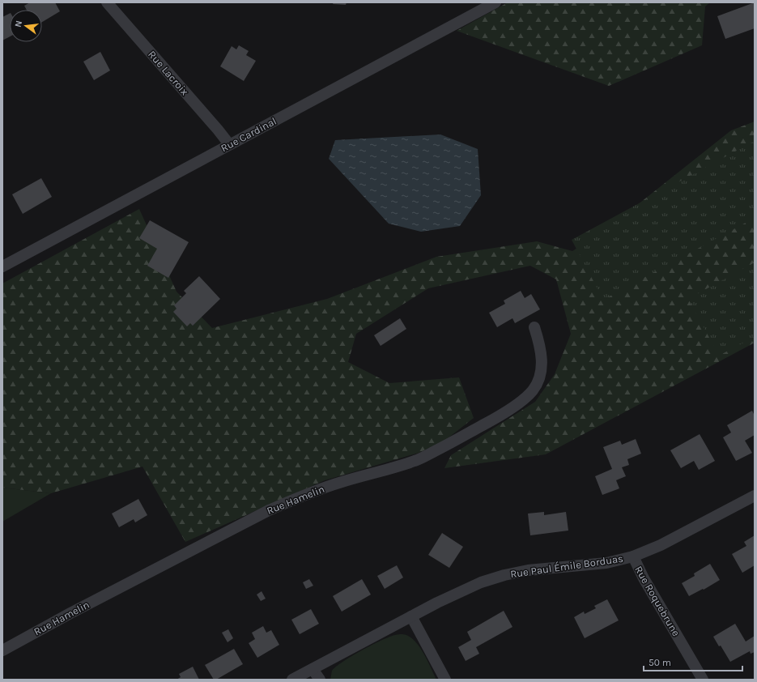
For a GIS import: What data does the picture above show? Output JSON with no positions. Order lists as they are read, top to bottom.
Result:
{
  "streets": {
    "street": [
      "Rue Lacroix",
      "Rue Cardinal",
      "Rue Hamelin",
      "Rue Paul Émile Borduas",
      "Rue Roquebrune"
    ]
  },
  "crossings": [
    ["Rue Lacroix", "Rue Cardinal"],
    ["Rue Paul Émile Borduas", "Rue Roquebrune"]
  ],
  "scale_bar": "50 m",
  "north": "left"
}
